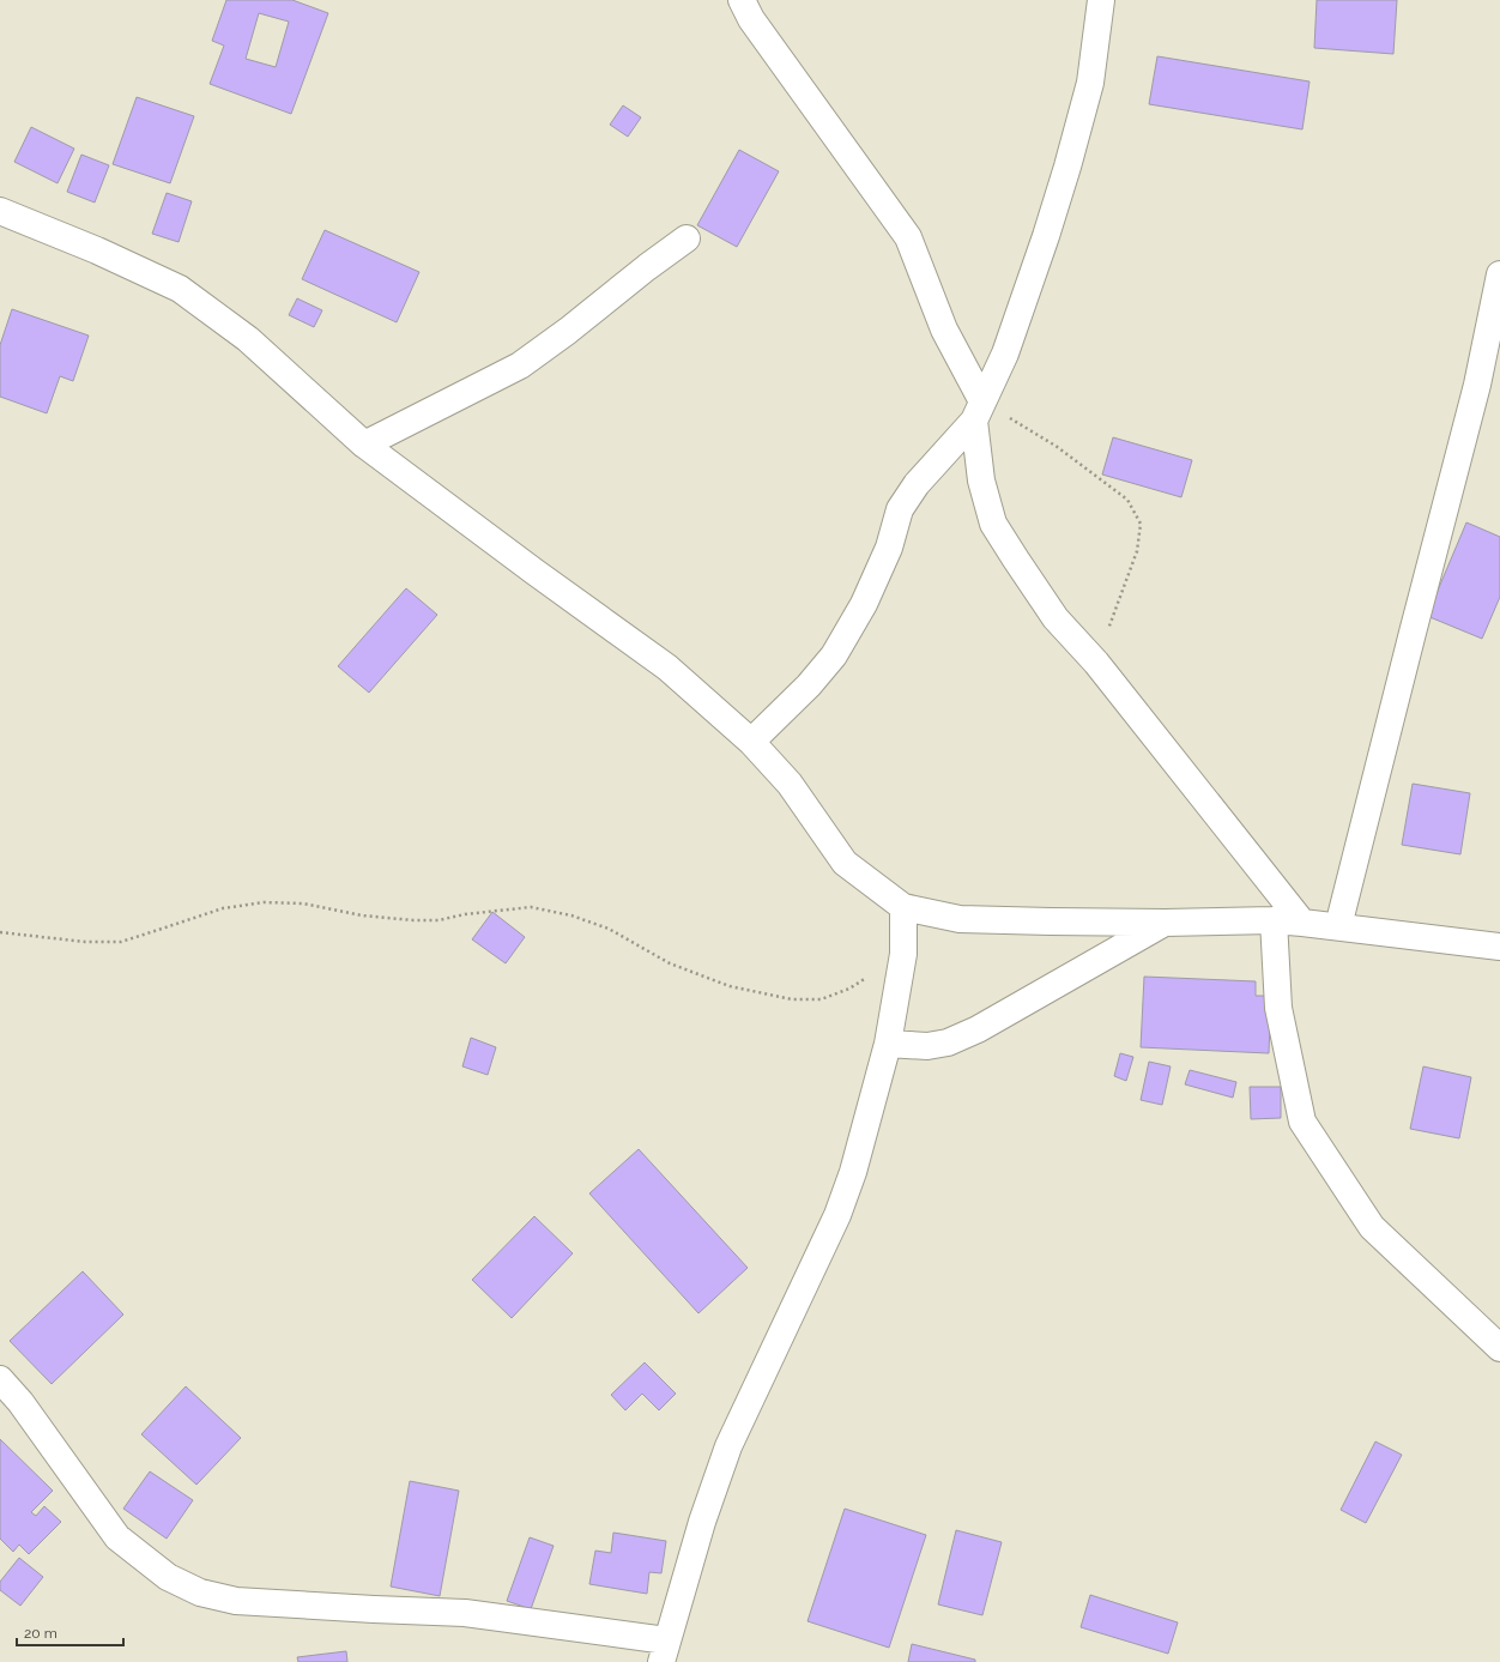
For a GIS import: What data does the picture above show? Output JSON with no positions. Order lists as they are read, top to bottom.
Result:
{
  "scale_bar": "20 m"
}
